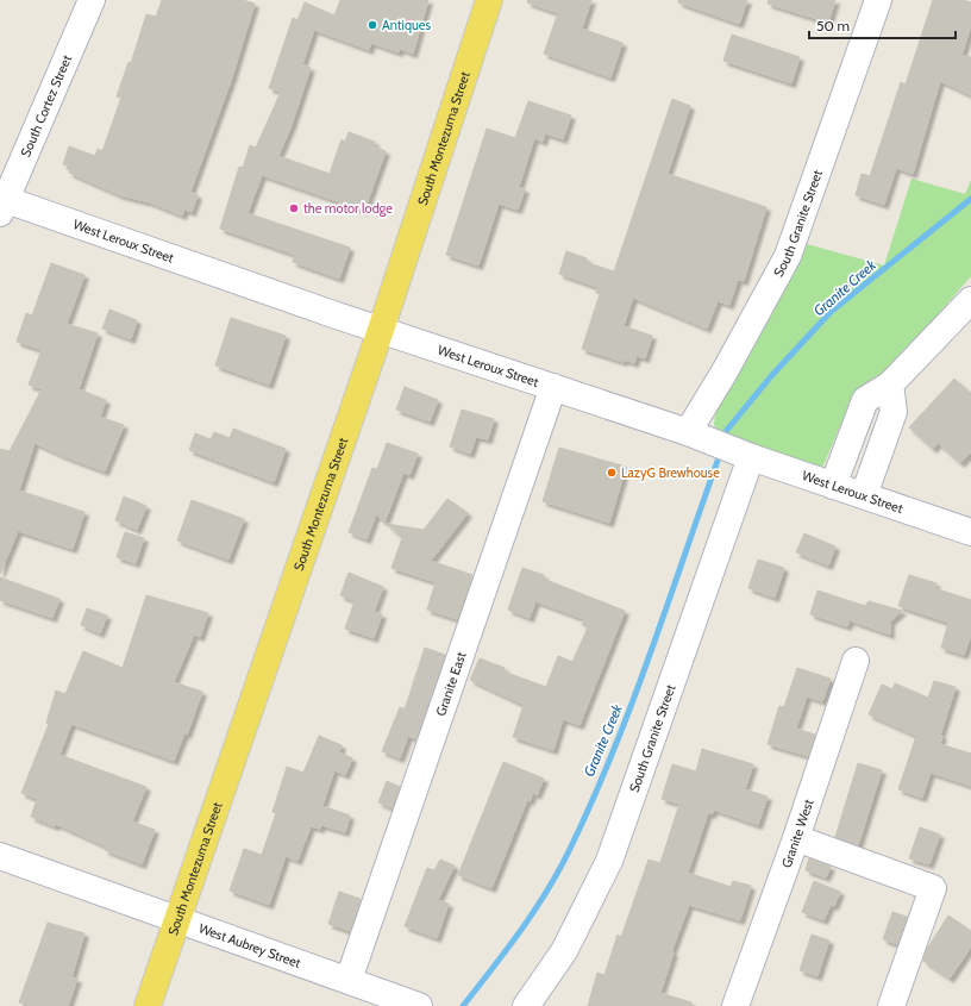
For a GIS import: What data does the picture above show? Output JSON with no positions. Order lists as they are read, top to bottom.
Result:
{
  "streets": {
    "main road": ["South Montezuma Street"],
    "street": [
      "South Cortez Street",
      "South Granite Street",
      "West Leroux Street",
      "Granite East",
      "Granite West",
      "West Aubrey Street"
    ]
  },
  "crossings": [
    ["South Cortez Street", "West Leroux Street"],
    ["South Montezuma Street", "West Leroux Street"],
    ["South Montezuma Street", "West Aubrey Street"],
    ["South Granite Street", "West Leroux Street"],
    ["West Leroux Street", "Granite East"],
    ["Granite East", "West Aubrey Street"]
  ],
  "water": ["Granite Creek"],
  "places": ["Antiques", "the motor lodge", "LazyG Brewhouse"],
  "scale_bar": "50 m"
}
